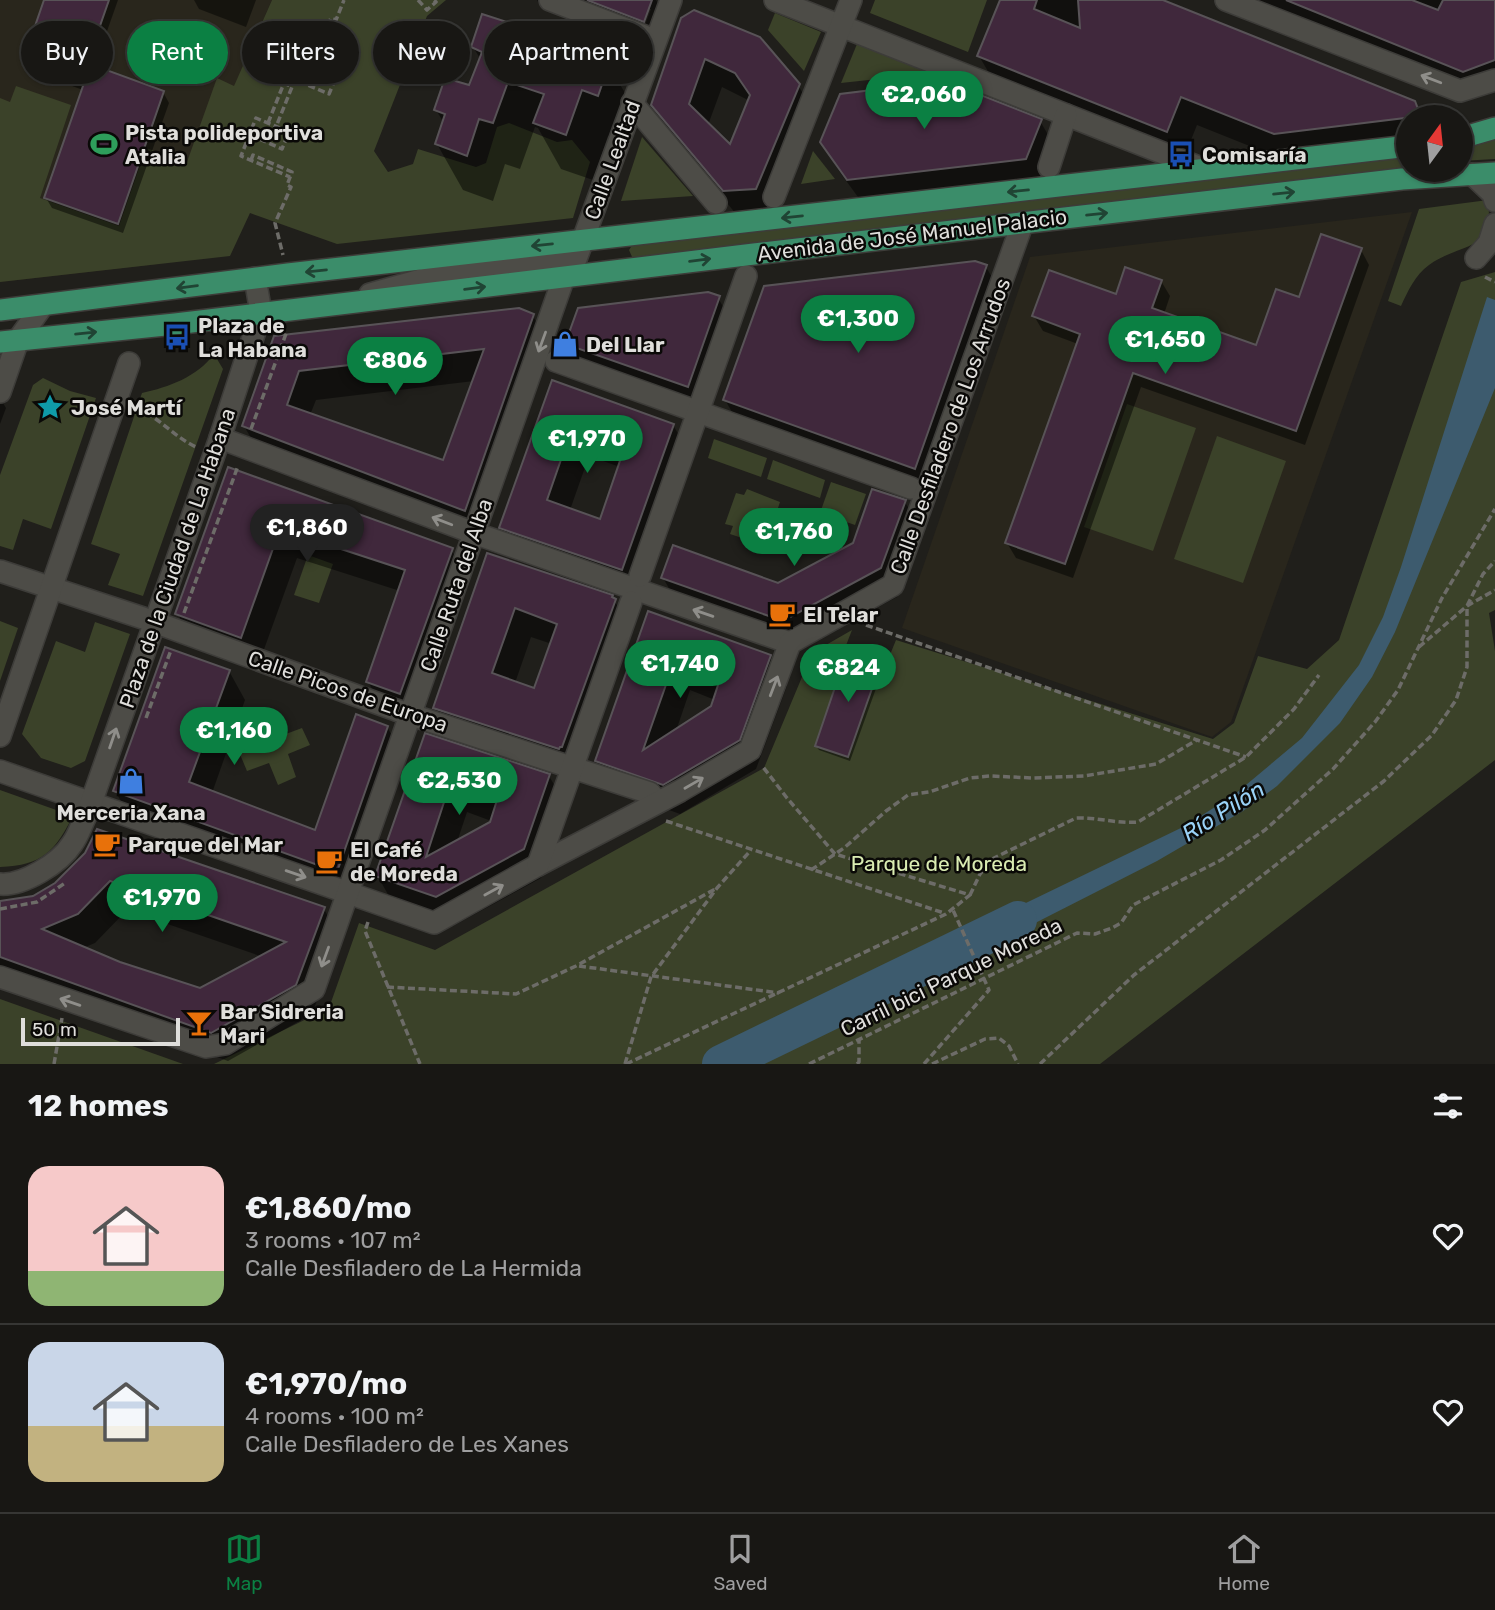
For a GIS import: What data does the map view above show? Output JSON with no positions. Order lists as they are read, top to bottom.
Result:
{
  "streets": {
    "main road": ["Avenida de José Manuel Palacio"],
    "street": [
      "Calle Lealtad",
      "Calle Desfiladero de Los Arrudos",
      "Plaza de la Ciudad de La Habana",
      "Calle Ruta del Alba",
      "Calle Picos de Europa"
    ],
    "path": ["Carril bici Parque Moreda"]
  },
  "crossings": [
    ["Calle Lealtad", "Avenida de José Manuel Palacio"],
    ["Avenida de José Manuel Palacio", "Calle Desfiladero de Los Arrudos"],
    ["Avenida de José Manuel Palacio", "Plaza de la Ciudad de La Habana"],
    ["Avenida de José Manuel Palacio", "Calle Ruta del Alba"],
    ["Plaza de la Ciudad de La Habana", "Calle Picos de Europa"],
    ["Calle Ruta del Alba", "Calle Picos de Europa"]
  ],
  "water": ["Río Pilón"],
  "parks": ["Parque de Moreda"],
  "places": {
    "sports": ["Pista polideportiva Atalia"],
    "bus stop": ["Comisaría", "Plaza de La Habana"],
    "shop": ["Del Llar", "Merceria Xana"],
    "place": ["José Martí"],
    "cafe": ["El Telar", "Parque del Mar", "El Café de Moreda"],
    "bar": ["Bar Sidreria Mari"]
  },
  "scale_bar": "50 m",
  "north": "top",
  "page": {
    "chip": [
      "Buy",
      "Rent",
      "Filters",
      "New",
      "Apartment"
    ],
    "price": [
      "€2,060",
      "€1,300",
      "€1,650",
      "€806",
      "€1,970",
      "€1,860",
      "€1,760",
      "€1,740",
      "€824",
      "€1,160",
      "€2,530",
      "€1,970"
    ],
    "scale": "50 m",
    "heading": "12 homes",
    "list": [
      {
        "name": "€1,860/mo",
        "note": "3 rooms · 107 m² · Calle Desfiladero de La Hermida"
      },
      {
        "name": "€1,970/mo",
        "note": "4 rooms · 100 m² · Calle Desfiladero de Les Xanes"
      }
    ],
    "tabs": ["Map", "Saved", "Home"]
  }
}
